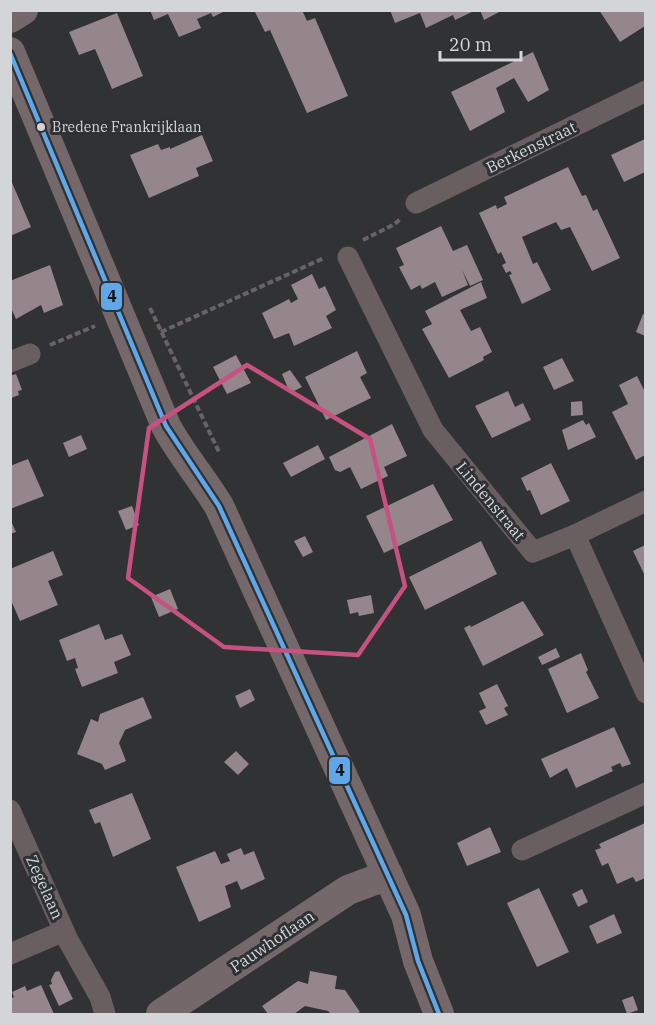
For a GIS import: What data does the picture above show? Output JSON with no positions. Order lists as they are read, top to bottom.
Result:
{
  "streets": {
    "street": [
      "Berkenstraat",
      "Lindenstraat",
      "Zegelaan",
      "Pauwhoflaan"
    ]
  },
  "places": ["Bredene Frankrijklaan"],
  "lines": ["transit line 4"],
  "scale_bar": "20 m"
}
